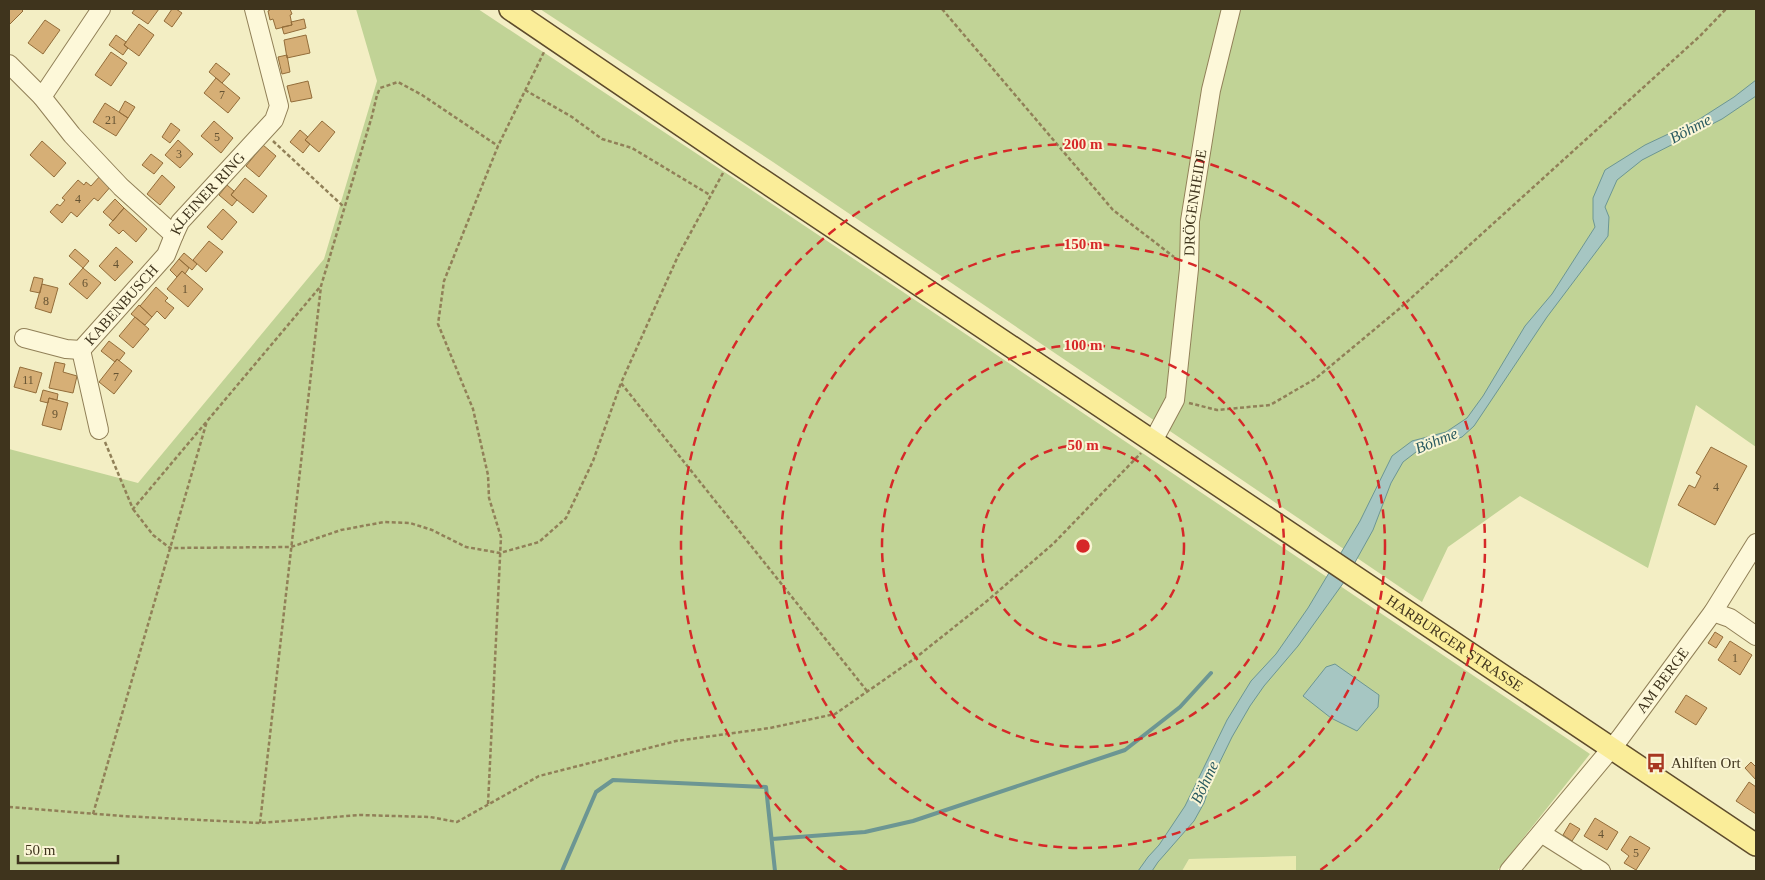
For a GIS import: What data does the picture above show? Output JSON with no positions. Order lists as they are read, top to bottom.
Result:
{
  "streets": {
    "main road": ["HARBURGER STRASSE"],
    "street": [
      "KLEINER RING",
      "DRÖGENHEIDE",
      "KABENBUSCH",
      "AM BERGE"
    ]
  },
  "crossings": [
    ["KLEINER RING", "KABENBUSCH"],
    ["HARBURGER STRASSE", "AM BERGE"]
  ],
  "water": ["Böhme"],
  "places": {
    "bus stop": ["Ahlften Ort"]
  },
  "house_numbers": [
    "7",
    "21",
    "5",
    "3",
    "4",
    "4",
    "6",
    "1",
    "8",
    "7",
    "11",
    "9",
    "4",
    "1",
    "4",
    "5"
  ],
  "scale_bar": "50 m",
  "rings": [
    "200 m",
    "150 m",
    "100 m",
    "50 m"
  ]
}
